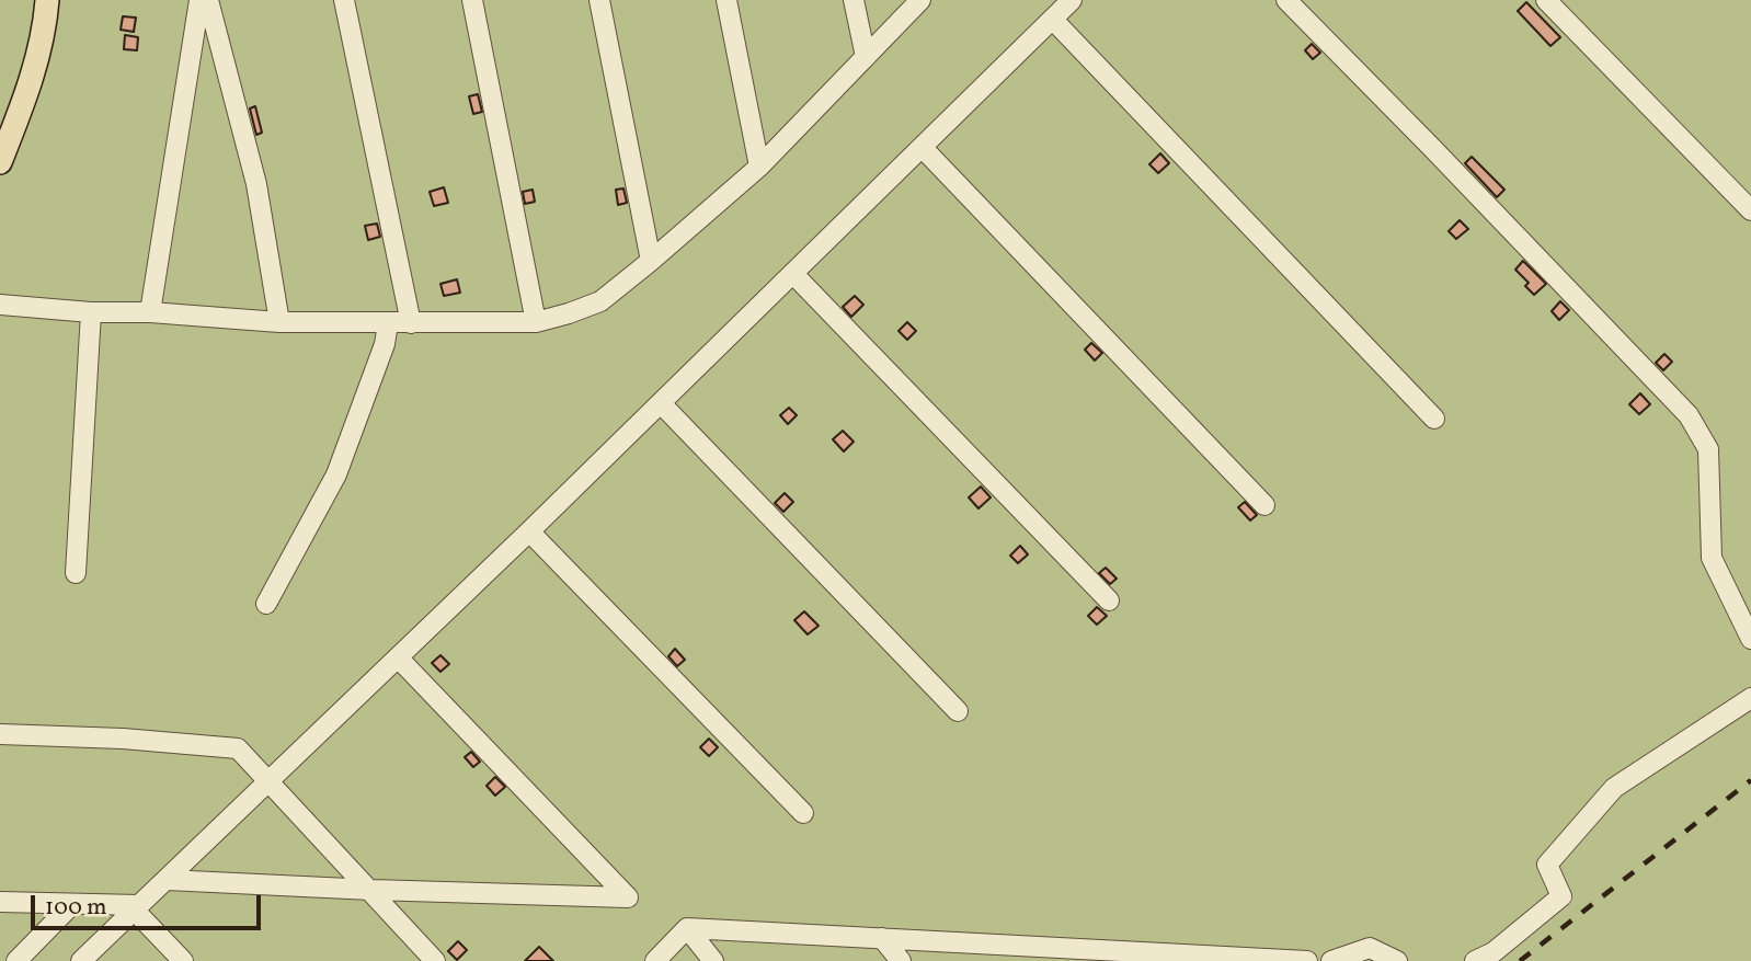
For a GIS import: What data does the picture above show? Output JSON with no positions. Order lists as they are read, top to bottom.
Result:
{
  "scale_bar": "100 m"
}
